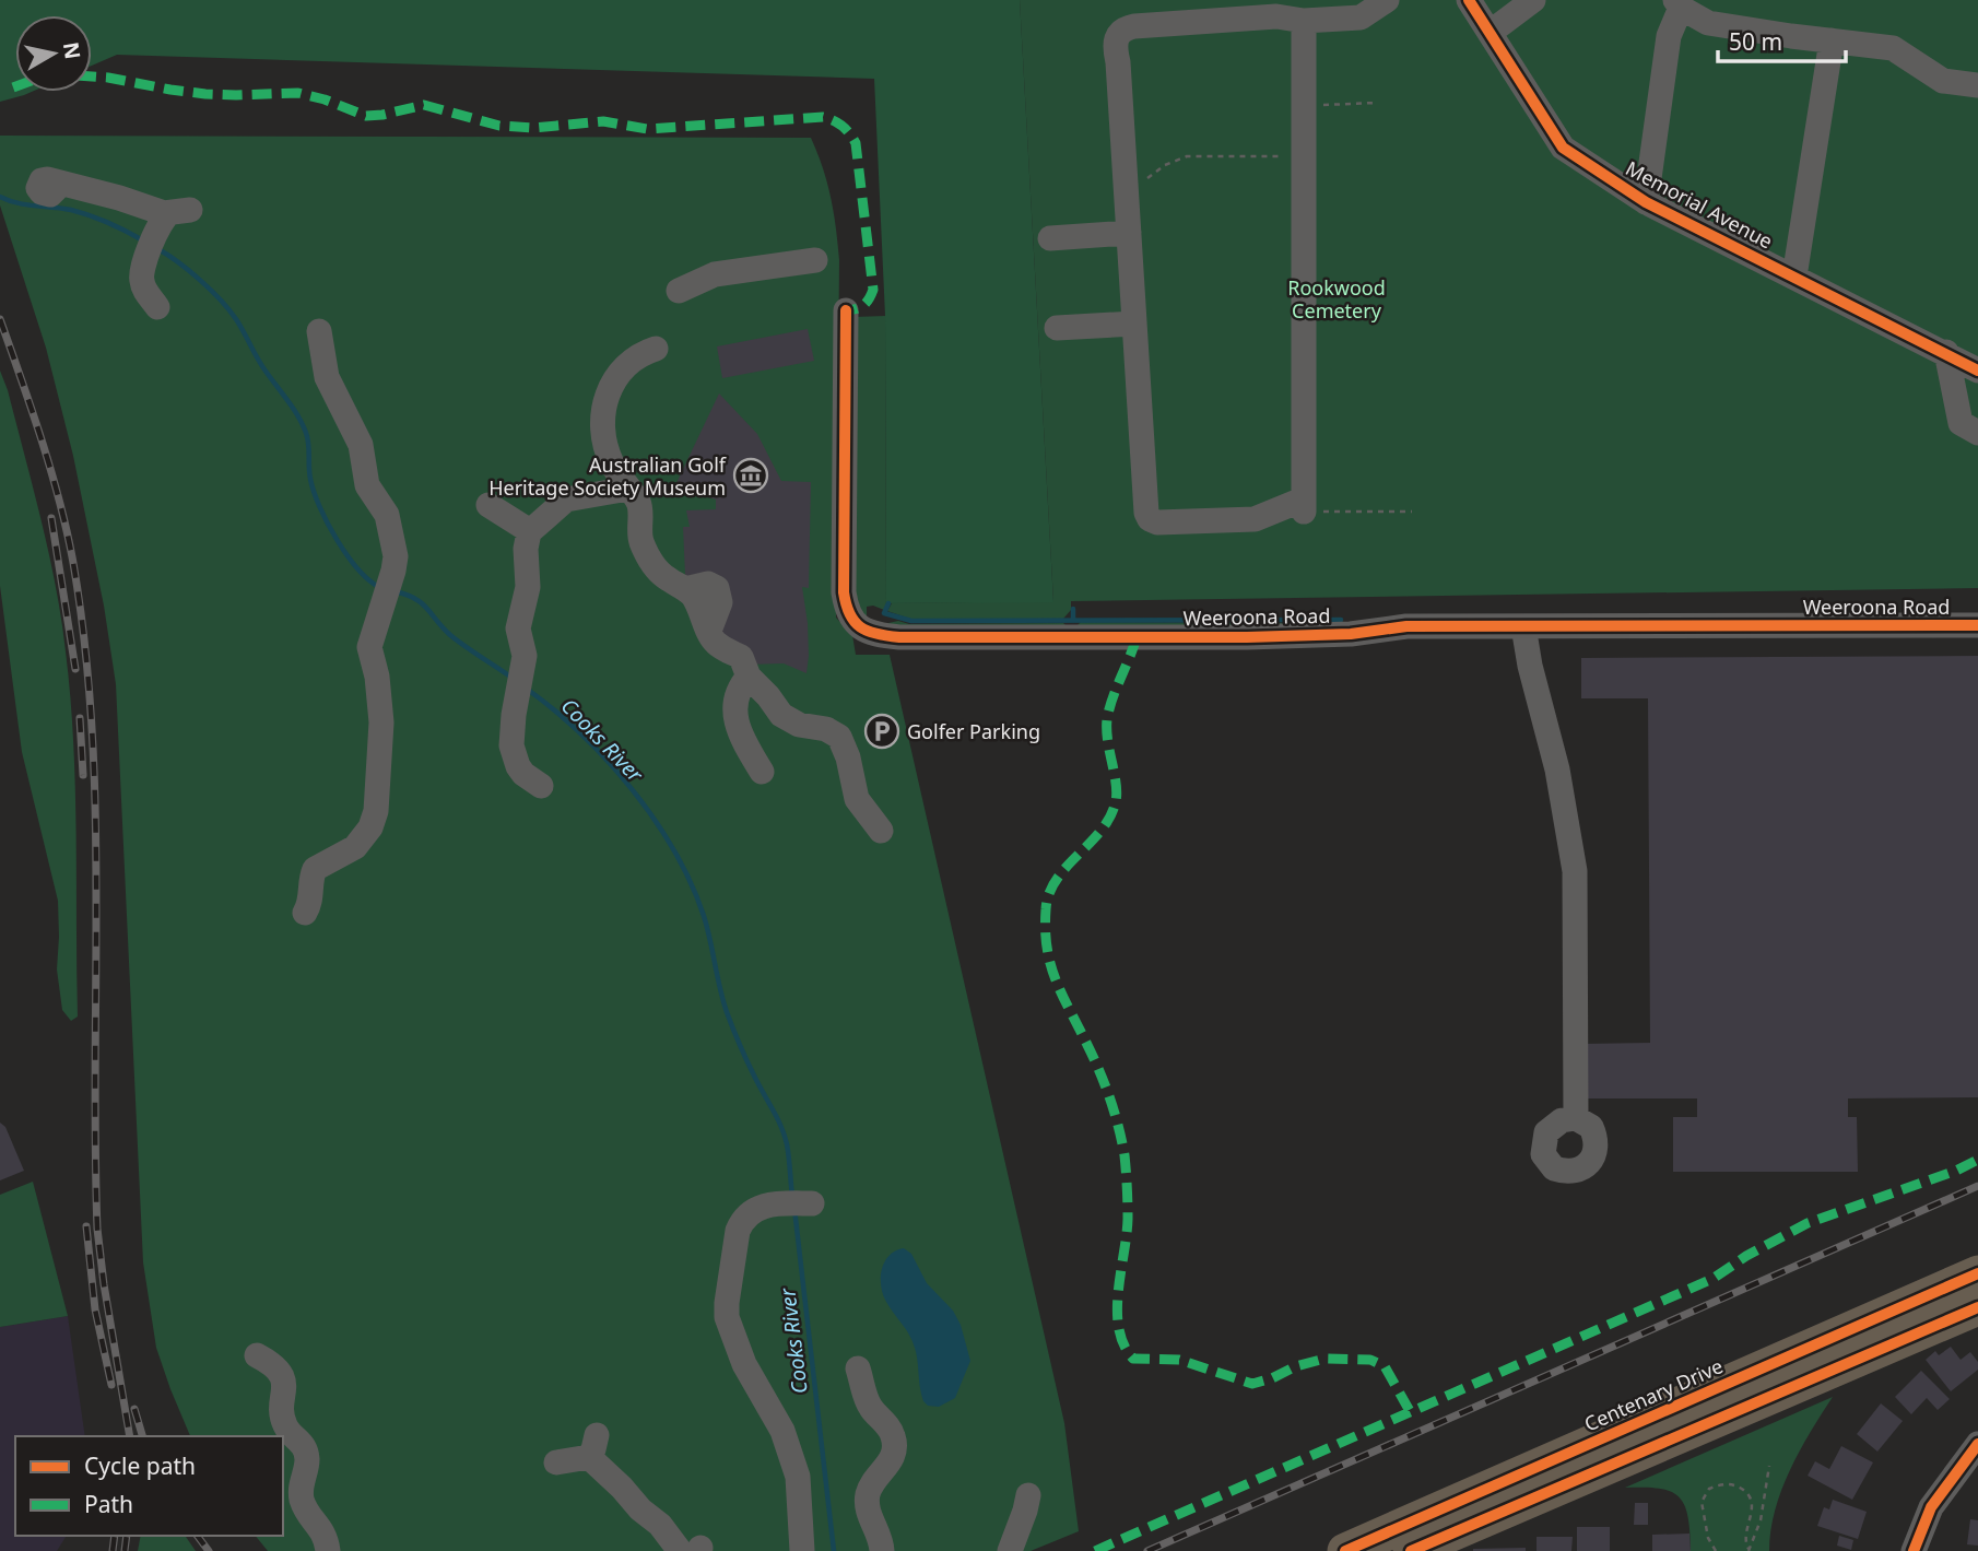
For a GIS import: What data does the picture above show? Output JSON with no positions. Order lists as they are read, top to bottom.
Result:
{
  "streets": {
    "highway": ["Centenary Drive"],
    "street": ["Memorial Avenue", "Weeroona Road"]
  },
  "water": ["Cooks River"],
  "parks": ["Rookwood Cemetery"],
  "places": {
    "museum": ["Australian Golf Heritage Society Museum"],
    "parking": ["Golfer Parking"]
  },
  "legend": ["Cycle path", "Path"],
  "scale_bar": "50 m",
  "north": "right"
}
